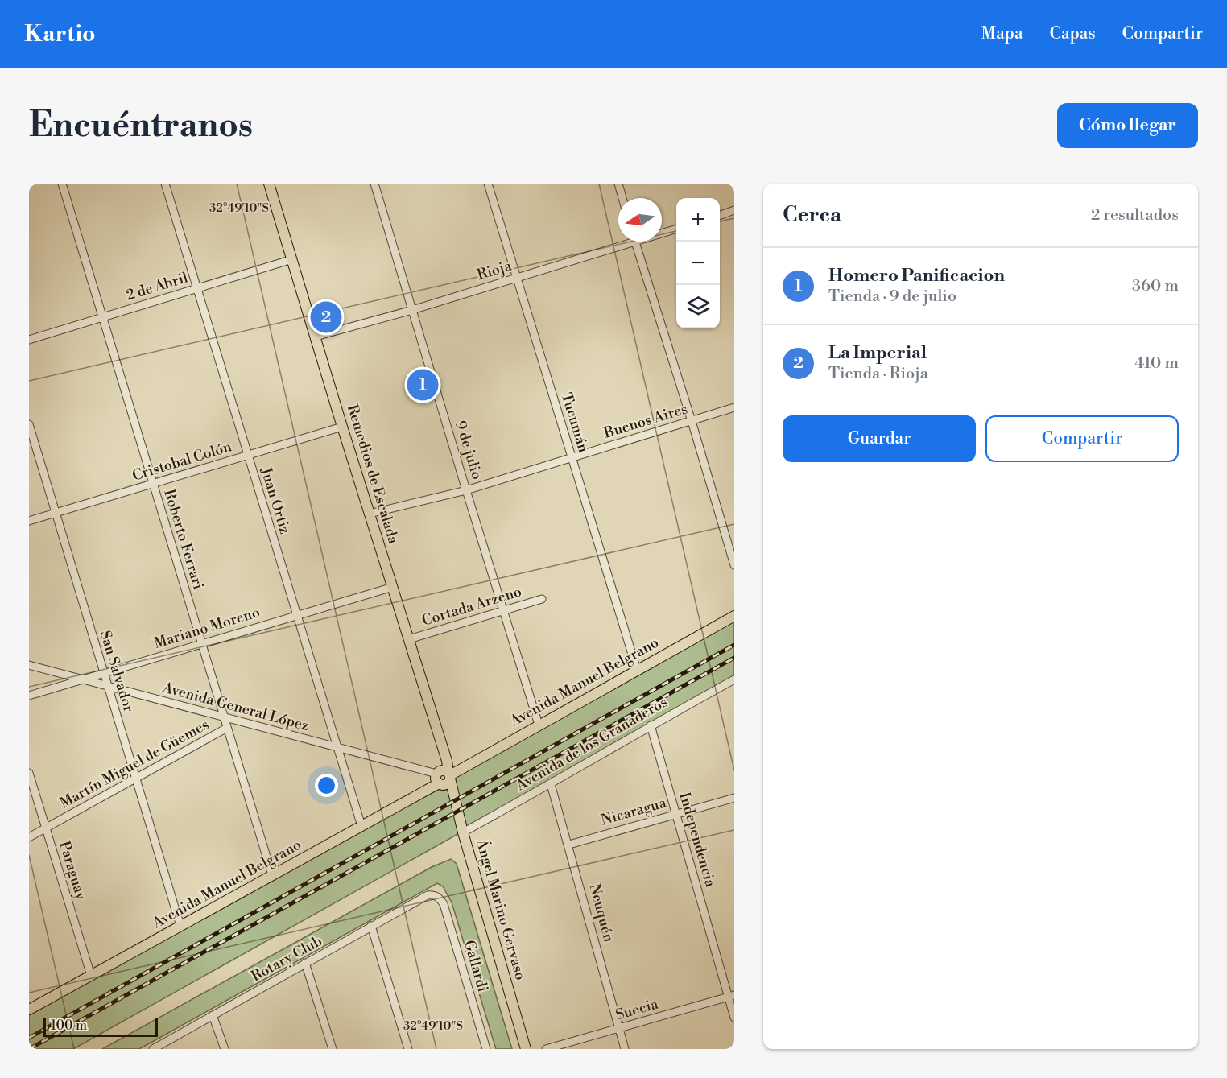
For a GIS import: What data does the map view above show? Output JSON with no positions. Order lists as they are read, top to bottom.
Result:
{
  "streets": {
    "main road": ["Remedios de Escalada", "Avenida Manuel Belgrano", "Ángel Marino Gervaso"],
    "street": [
      "Rioja",
      "2 de Abril",
      "Buenos Aires",
      "Tucumán",
      "9 de julio",
      "Cristobal Colón",
      "Juan Ortiz",
      "Roberto Ferrari",
      "Cortada Arzeno",
      "Mariano Moreno",
      "San Salvador",
      "Avenida General López",
      "Avenida de los Granaderos",
      "Martín Miguel de Güemes",
      "Nicaragua",
      "Independencia",
      "Paraguay",
      "Neuquén",
      "Rotary Club",
      "Gallardi",
      "Suecia"
    ]
  },
  "crossings": [
    ["Rioja", "Tucumán"],
    ["Rioja", "9 de julio"],
    ["Rioja", "Remedios de Escalada"],
    ["2 de Abril", "Remedios de Escalada"],
    ["2 de Abril", "Juan Ortiz"],
    ["2 de Abril", "Roberto Ferrari"],
    ["Buenos Aires", "Tucumán"],
    ["Buenos Aires", "9 de julio"],
    ["Buenos Aires", "Remedios de Escalada"],
    ["Tucumán", "Avenida Manuel Belgrano"],
    ["9 de julio", "Cortada Arzeno"],
    ["9 de julio", "Avenida Manuel Belgrano"],
    ["Cristobal Colón", "Remedios de Escalada"],
    ["Cristobal Colón", "Juan Ortiz"],
    ["Cristobal Colón", "Roberto Ferrari"],
    ["Cristobal Colón", "San Salvador"],
    ["Remedios de Escalada", "Cortada Arzeno"],
    ["Remedios de Escalada", "Mariano Moreno"],
    ["Remedios de Escalada", "Avenida Manuel Belgrano"],
    ["Remedios de Escalada", "Ángel Marino Gervaso"],
    ["Juan Ortiz", "Mariano Moreno"],
    ["Juan Ortiz", "Avenida Manuel Belgrano"],
    ["Juan Ortiz", "Avenida General López"],
    ["Roberto Ferrari", "Mariano Moreno"],
    ["Roberto Ferrari", "Avenida Manuel Belgrano"],
    ["Roberto Ferrari", "Avenida General López"],
    ["Roberto Ferrari", "Martín Miguel de Güemes"],
    ["Mariano Moreno", "San Salvador"],
    ["Mariano Moreno", "Avenida General López"],
    ["San Salvador", "Avenida Manuel Belgrano"],
    ["San Salvador", "Avenida General López"],
    ["San Salvador", "Martín Miguel de Güemes"],
    ["Avenida Manuel Belgrano", "Avenida General López"],
    ["Avenida Manuel Belgrano", "Paraguay"],
    ["Avenida Manuel Belgrano", "Ángel Marino Gervaso"],
    ["Avenida de los Granaderos", "Independencia"],
    ["Avenida de los Granaderos", "Ángel Marino Gervaso"],
    ["Avenida de los Granaderos", "Neuquén"],
    ["Martín Miguel de Güemes", "Paraguay"],
    ["Nicaragua", "Independencia"],
    ["Nicaragua", "Neuquén"],
    ["Independencia", "Suecia"],
    ["Neuquén", "Suecia"],
    ["Rotary Club", "Gallardi"]
  ],
  "scale_bar": "100 m",
  "north": "left",
  "page": {
    "header": "Kartio",
    "nav": ["Mapa", "Capas", "Compartir"],
    "buttons": [
      "Cómo llegar",
      ["Guardar", "Compartir"]
    ],
    "title": "Encuéntranos",
    "heading": ["Cerca", "2 resultados"],
    "map_buttons": ["+", "−"],
    "list": [
      {
        "mark": "1",
        "name": "Homero Panificacion",
        "note": "Tienda · 9 de julio",
        "value": "360 m"
      },
      {
        "mark": "2",
        "name": "La Imperial",
        "note": "Tienda · Rioja",
        "value": "410 m"
      }
    ],
    "pins": ["2", "1"],
    "scale": "100 m"
  },
  "coordinates": ["32°49'10\"S"]
}
